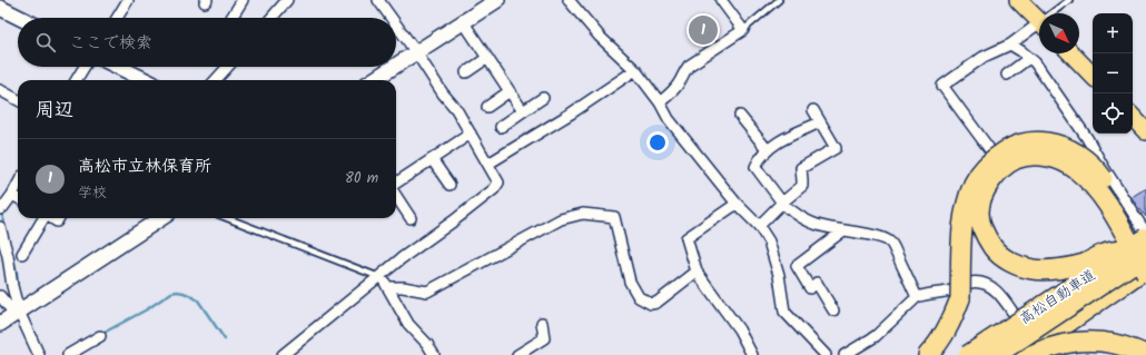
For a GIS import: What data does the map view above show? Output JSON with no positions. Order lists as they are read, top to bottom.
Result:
{
  "streets": {
    "highway": ["高松自動車道"]
  },
  "north": "bottom right",
  "page": {
    "map_buttons": ["+", "−"],
    "pins": "1",
    "search": "ここで検索",
    "heading": "周辺",
    "list": [
      {
        "mark": "1",
        "name": "高松市立林保育所",
        "note": "学校",
        "value": "80 m"
      }
    ]
  }
}
